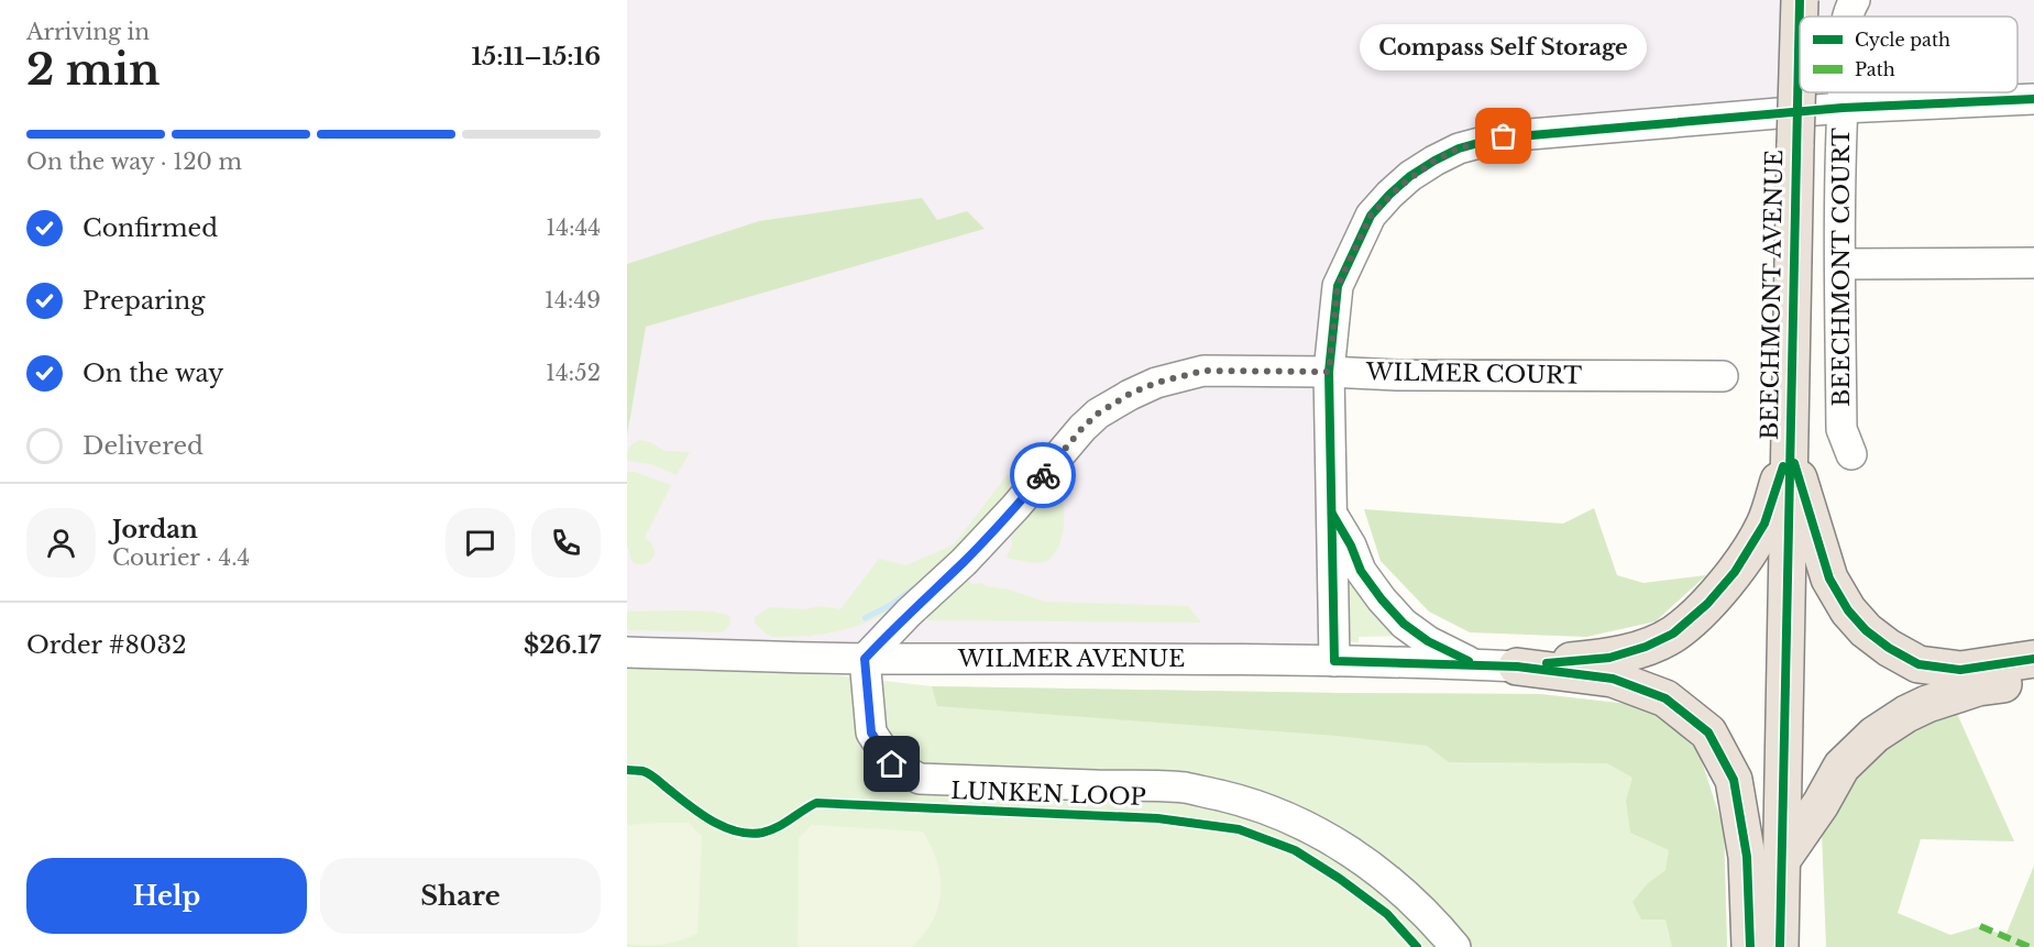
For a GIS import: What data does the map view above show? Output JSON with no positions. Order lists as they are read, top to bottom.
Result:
{
  "streets": {
    "highway": ["BEECHMONT AVENUE"],
    "street": ["BEECHMONT COURT", "WILMER COURT", "WILMER AVENUE"],
    "cycle path": ["LUNKEN LOOP"]
  },
  "crossings": [
    ["WILMER COURT", "WILMER AVENUE"]
  ],
  "places": ["Compass Self Storage"],
  "legend": ["Cycle path", "Path"],
  "page": {
    "heading": ["2 min", "Arriving in", "15:11–15:16"],
    "panel": [
      "Jordan",
      "Courier · 4.4",
      "Order #8032",
      "$26.17"
    ],
    "bubble": "Compass Self Storage",
    "bar": "On the way · 120 m",
    "list": [
      ["Confirmed", "14:44"],
      ["Preparing", "14:49"],
      ["On the way", "14:52"],
      "Delivered"
    ],
    "buttons": ["Help", "Share"]
  }
}
